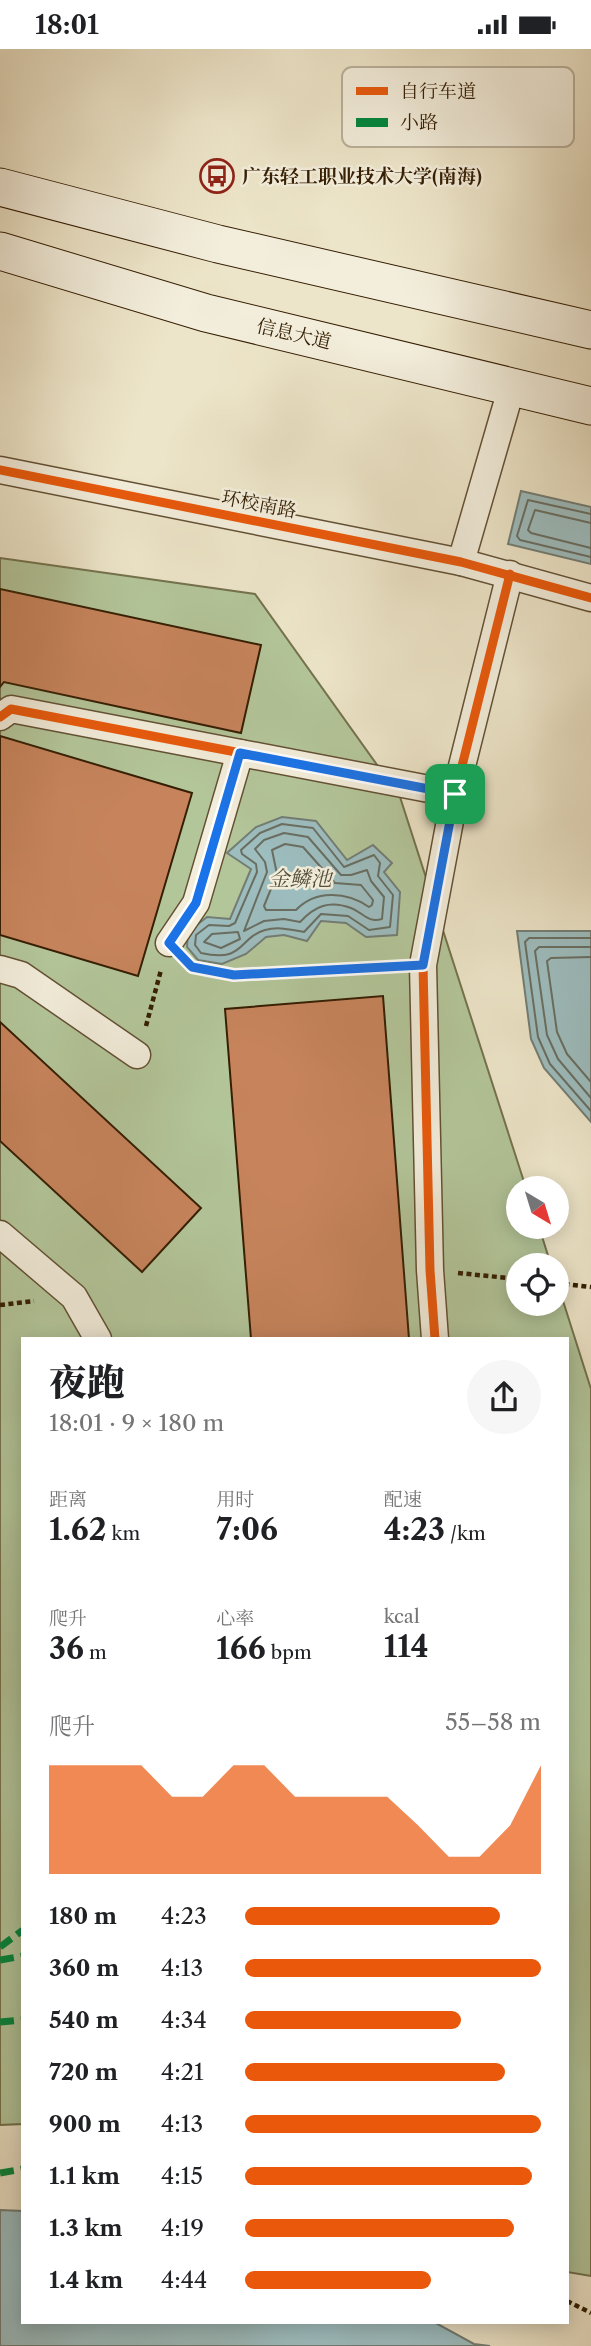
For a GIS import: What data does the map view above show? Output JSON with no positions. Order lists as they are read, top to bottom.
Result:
{
  "streets": {
    "main road": ["信息大道"],
    "street": ["环校南路"]
  },
  "water": ["金鳞池"],
  "places": {
    "bus stop": ["广东轻工职业技术大学(南海)"]
  },
  "legend": ["自行车道", "小路"],
  "north": "bottom right",
  "page": {
    "status": "18:01",
    "heading": ["夜跑", "18:01 · 9 × 180 m"],
    "stats": [
      ["距离", "1.62 km"],
      ["用时", "7:06"],
      ["配速", "4:23 /km"],
      ["爬升", "36 m"],
      ["心率", "166 bpm"],
      ["kcal", "114"]
    ],
    "chart": ["爬升", "55–58 m"],
    "list": [
      {
        "name": "180 m",
        "note": "4:23"
      },
      {
        "name": "360 m",
        "note": "4:13"
      },
      {
        "name": "540 m",
        "note": "4:34"
      },
      {
        "name": "720 m",
        "note": "4:21"
      },
      {
        "name": "900 m",
        "note": "4:13"
      },
      {
        "name": "1.1 km",
        "note": "4:15"
      },
      {
        "name": "1.3 km",
        "note": "4:19"
      },
      {
        "name": "1.4 km",
        "note": "4:44"
      }
    ]
  }
}
